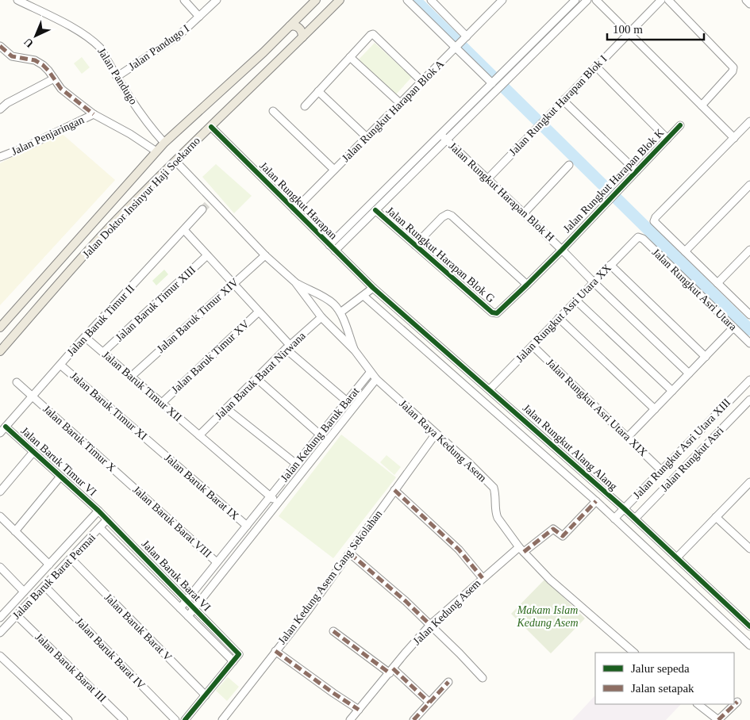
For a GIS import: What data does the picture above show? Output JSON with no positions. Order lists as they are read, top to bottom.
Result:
{
  "streets": {
    "main road": ["Jalan Doktor Insinyur Haji Soekarno"],
    "street": [
      "Jalan Pandugo I",
      "Jalan Pandugo",
      "Jalan Rungkut Harapan Blok I",
      "Jalan Rungkut Harapan Blok A",
      "Jalan Penjaringan",
      "Jalan Rungkut Harapan Blok K",
      "Jalan Rungkut Harapan Blok H",
      "Jalan Rungkut Harapan",
      "Jalan Rungkut Harapan Blok G",
      "Jalan Rungkut Asri Utara",
      "Jalan Baruk Timur XIII",
      "Jalan Rungkut Asri Utara XX",
      "Jalan Baruk Timur XIV",
      "Jalan Baruk Timur II",
      "Jalan Baruk Timur XV",
      "Jalan Baruk Barat Nirwana",
      "Jalan Baruk Timur XII",
      "Jalan Baruk Timur XI",
      "Jalan Rungkut Asri Utara XIX",
      "Jalan Kedung Baruk Barat",
      "Jalan Baruk Timur X",
      "Jalan Raya Kedung Asem",
      "Jalan Rungkut Alang Alang",
      "Jalan Rungkut Asri Utara XIII",
      "Jalan Rungkut Asri",
      "Jalan Baruk Timur VI",
      "Jalan Baruk Barat IX",
      "Jalan Baruk Barat VIII",
      "Jalan Baruk Barat VI",
      "Jalan Baruk Barat Permai",
      "Jalan Kedung Asem Gang Sekolahan",
      "Jalan Kedung Asem",
      "Jalan Baruk Barat V",
      "Jalan Baruk Barat IV",
      "Jalan Baruk Barat III"
    ]
  },
  "crossings": [
    ["Jalan Pandugo I", "Jalan Pandugo"],
    ["Jalan Pandugo", "Jalan Doktor Insinyur Haji Soekarno"],
    ["Jalan Rungkut Harapan Blok I", "Jalan Rungkut Harapan Blok K"],
    ["Jalan Rungkut Harapan Blok I", "Jalan Rungkut Harapan Blok H"],
    ["Jalan Rungkut Harapan Blok A", "Jalan Rungkut Harapan"],
    ["Jalan Penjaringan", "Jalan Doktor Insinyur Haji Soekarno"],
    ["Jalan Rungkut Harapan Blok K", "Jalan Rungkut Harapan Blok H"],
    ["Jalan Rungkut Harapan Blok K", "Jalan Rungkut Harapan Blok G"],
    ["Jalan Rungkut Harapan Blok H", "Jalan Rungkut Harapan"],
    ["Jalan Rungkut Harapan Blok H", "Jalan Rungkut Harapan Blok G"],
    ["Jalan Rungkut Harapan Blok H", "Jalan Rungkut Asri Utara XX"],
    ["Jalan Doktor Insinyur Haji Soekarno", "Jalan Rungkut Harapan"],
    ["Jalan Doktor Insinyur Haji Soekarno", "Jalan Raya Kedung Asem"],
    ["Jalan Rungkut Harapan", "Jalan Rungkut Harapan Blok G"],
    ["Jalan Rungkut Harapan", "Jalan Rungkut Alang Alang"],
    ["Jalan Rungkut Asri Utara", "Jalan Rungkut Asri Utara XX"],
    ["Jalan Baruk Timur XIII", "Jalan Baruk Timur XII"],
    ["Jalan Rungkut Asri Utara XX", "Jalan Rungkut Asri Utara XIX"],
    ["Jalan Rungkut Asri Utara XX", "Jalan Rungkut Alang Alang"],
    ["Jalan Baruk Timur XIV", "Jalan Baruk Timur XII"],
    ["Jalan Baruk Timur XIV", "Jalan Raya Kedung Asem"],
    ["Jalan Baruk Timur II", "Jalan Baruk Timur XII"],
    ["Jalan Baruk Timur II", "Jalan Baruk Timur XI"],
    ["Jalan Baruk Timur II", "Jalan Baruk Timur X"],
    ["Jalan Baruk Timur II", "Jalan Raya Kedung Asem"],
    ["Jalan Baruk Timur II", "Jalan Baruk Timur VI"],
    ["Jalan Baruk Timur XV", "Jalan Baruk Timur XII"],
    ["Jalan Baruk Barat Nirwana", "Jalan Baruk Timur XII"],
    ["Jalan Baruk Barat Nirwana", "Jalan Raya Kedung Asem"],
    ["Jalan Baruk Timur XII", "Jalan Kedung Baruk Barat"],
    ["Jalan Baruk Timur XI", "Jalan Baruk Barat IX"],
    ["Jalan Rungkut Asri Utara XIX", "Jalan Rungkut Asri Utara XIII"],
    ["Jalan Kedung Baruk Barat", "Jalan Raya Kedung Asem"],
    ["Jalan Kedung Baruk Barat", "Jalan Baruk Barat IX"],
    ["Jalan Kedung Baruk Barat", "Jalan Baruk Barat VIII"],
    ["Jalan Kedung Baruk Barat", "Jalan Baruk Barat VI"],
    ["Jalan Baruk Timur X", "Jalan Baruk Barat VIII"],
    ["Jalan Raya Kedung Asem", "Jalan Kedung Asem Gang Sekolahan"],
    ["Jalan Raya Kedung Asem", "Jalan Kedung Asem"],
    ["Jalan Rungkut Alang Alang", "Jalan Rungkut Asri Utara XIII"],
    ["Jalan Rungkut Alang Alang", "Jalan Rungkut Asri"],
    ["Jalan Rungkut Alang Alang", "Jalan Kedung Asem"],
    ["Jalan Baruk Timur VI", "Jalan Baruk Barat VI"],
    ["Jalan Baruk Timur VI", "Jalan Baruk Barat Permai"],
    ["Jalan Baruk Barat VI", "Jalan Baruk Barat Permai"],
    ["Jalan Baruk Barat Permai", "Jalan Baruk Barat V"],
    ["Jalan Baruk Barat Permai", "Jalan Baruk Barat IV"],
    ["Jalan Baruk Barat Permai", "Jalan Baruk Barat III"]
  ],
  "parks": ["Makam Islam Kedung Asem"],
  "legend": ["Jalur sepeda", "Jalan setapak"],
  "scale_bar": "100 m",
  "north": "bottom left"
}
